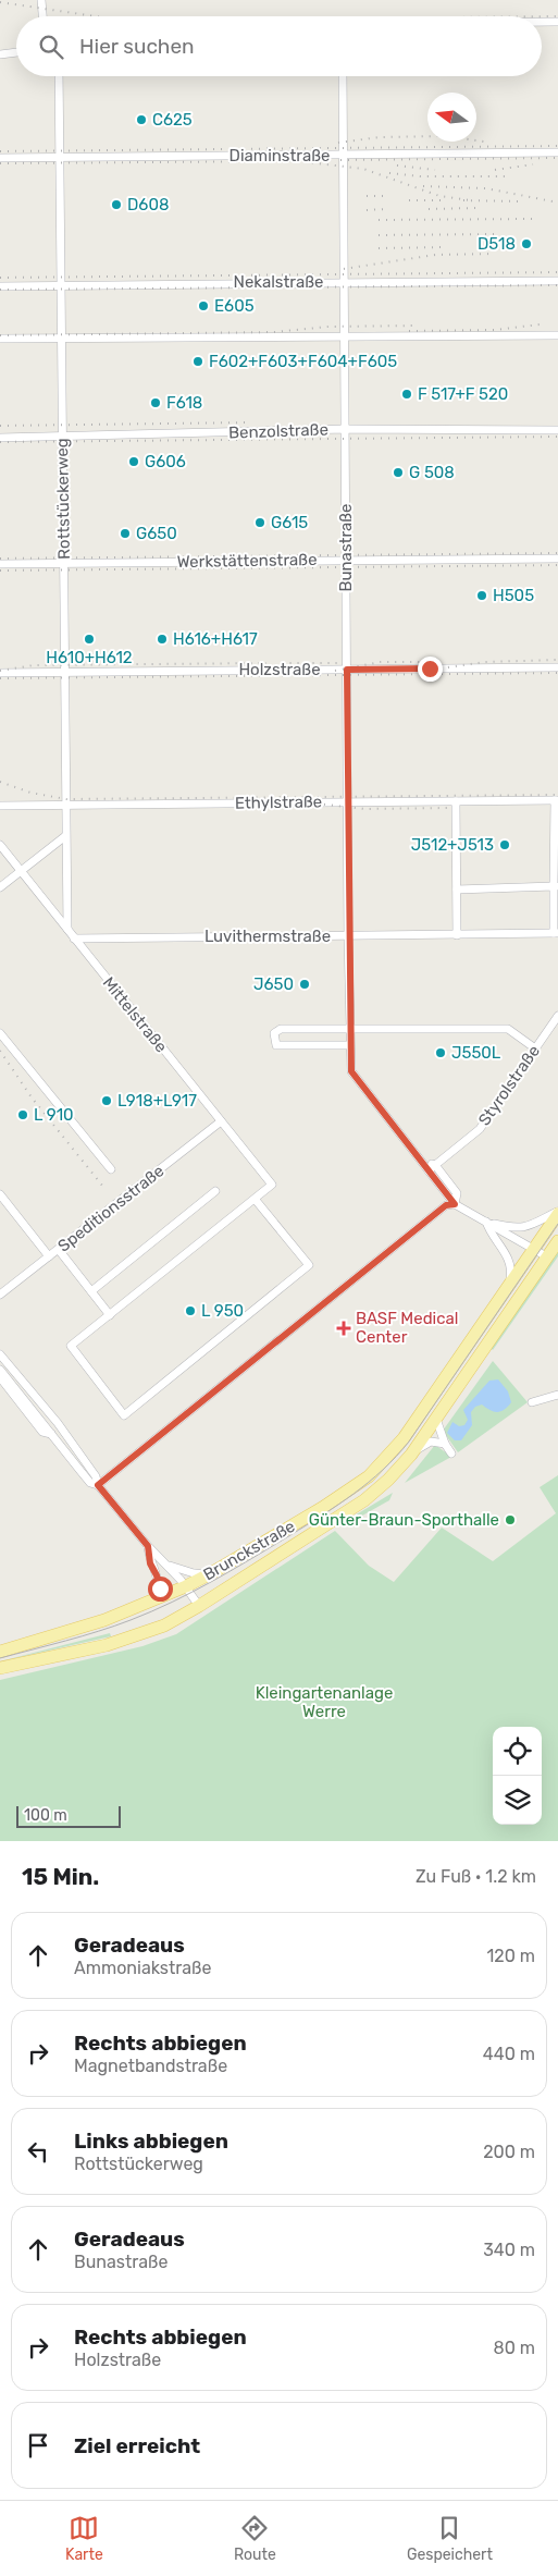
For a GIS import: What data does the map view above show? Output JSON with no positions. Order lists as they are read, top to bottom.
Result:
{
  "streets": {
    "main road": ["Brunckstraße"],
    "street": [
      "Diaminstraße",
      "Nekalstraße",
      "Benzolstraße",
      "Rottstückerweg",
      "Bunastraße",
      "Werkstättenstraße",
      "Holzstraße",
      "Ethylstraße",
      "Luvithermstraße",
      "Mittelstraße",
      "Styrolstraße",
      "Speditionsstraße"
    ]
  },
  "crossings": [
    ["Diaminstraße", "Rottstückerweg"],
    ["Diaminstraße", "Bunastraße"],
    ["Nekalstraße", "Rottstückerweg"],
    ["Nekalstraße", "Bunastraße"],
    ["Benzolstraße", "Rottstückerweg"],
    ["Benzolstraße", "Bunastraße"],
    ["Rottstückerweg", "Werkstättenstraße"],
    ["Rottstückerweg", "Holzstraße"],
    ["Rottstückerweg", "Ethylstraße"],
    ["Rottstückerweg", "Mittelstraße"],
    ["Bunastraße", "Werkstättenstraße"],
    ["Bunastraße", "Holzstraße"],
    ["Bunastraße", "Ethylstraße"],
    ["Bunastraße", "Luvithermstraße"],
    ["Luvithermstraße", "Mittelstraße"],
    ["Mittelstraße", "Speditionsstraße"]
  ],
  "parks": ["Kleingartenanlage Werre"],
  "places": {
    "other": [
      "C625",
      "D608",
      "D518",
      "E605",
      "F602+F603+F604+F605",
      "F 517+F 520",
      "F618",
      "G606",
      "G 508",
      "G615",
      "G650",
      "H505",
      "H610+H612",
      "H616+H617",
      "J512+J513",
      "J650",
      "J550L",
      "L918+L917",
      "L 910",
      "L 950",
      "Günter-Braun-Sporthalle"
    ],
    "health": ["BASF Medical Center"]
  },
  "scale_bar": "100 m",
  "north": "left",
  "page": {
    "search": "Hier suchen",
    "scale": "100 m",
    "heading": ["15 Min.", "Zu Fuß · 1.2 km"],
    "list": [
      ["Geradeaus", "Ammoniakstraße", "120 m"],
      ["Rechts abbiegen", "Magnetbandstraße", "440 m"],
      ["Links abbiegen", "Rottstückerweg", "200 m"],
      ["Geradeaus", "Bunastraße", "340 m"],
      ["Rechts abbiegen", "Holzstraße", "80 m"],
      "Ziel erreicht"
    ],
    "nav": ["Karte", "Route", "Gespeichert"]
  }
}
